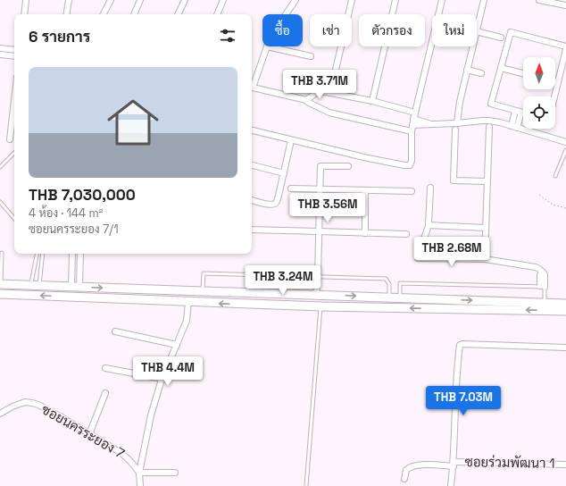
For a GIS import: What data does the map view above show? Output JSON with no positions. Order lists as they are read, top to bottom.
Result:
{
  "streets": {
    "street": ["ซอยนครระยอง 7", "ซอยร่วมพัฒนา 1"]
  },
  "north": "top",
  "page": {
    "chip": [
      "ซื้อ",
      "เช่า",
      "ตัวกรอง",
      "ใหม่"
    ],
    "heading": "6 รายการ",
    "list": [
      {
        "name": "THB 7,030,000",
        "note": "4 ห้อง · 144 m² · ซอยนครระยอง 7/1"
      }
    ],
    "price": [
      "THB 3.71M",
      "THB 3.56M",
      "THB 2.68M",
      "THB 3.24M",
      "THB 4.4M",
      "THB 7.03M"
    ]
  }
}
